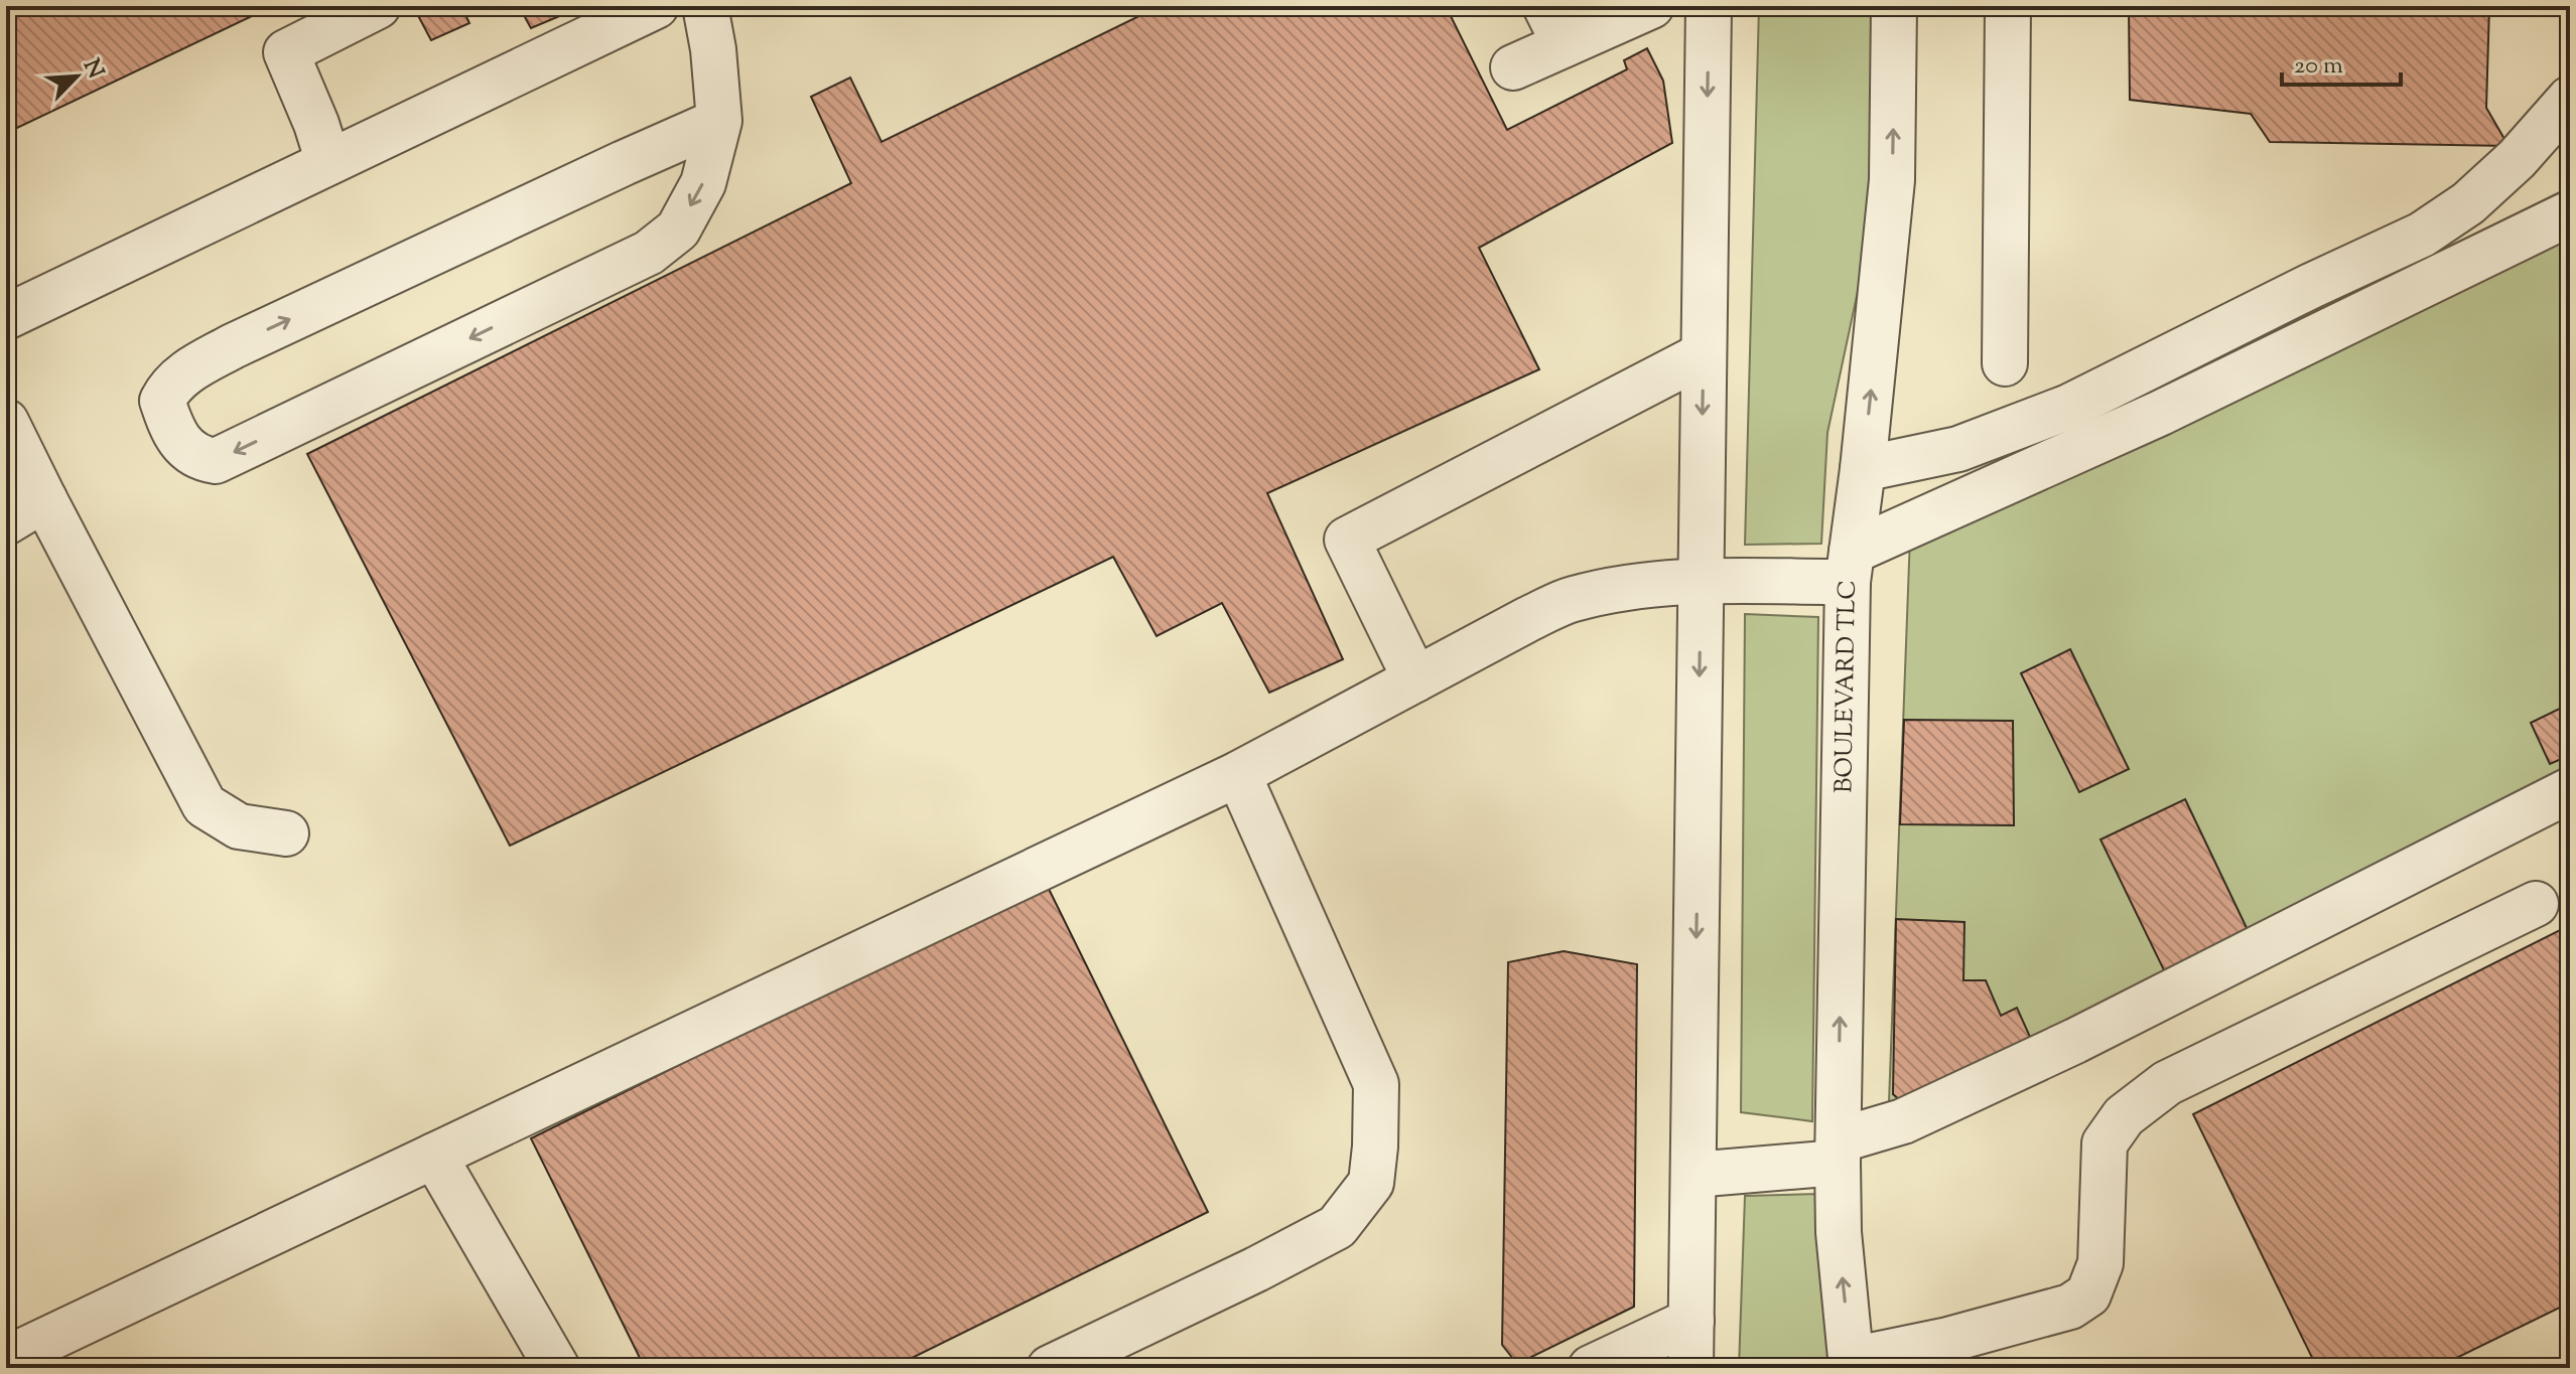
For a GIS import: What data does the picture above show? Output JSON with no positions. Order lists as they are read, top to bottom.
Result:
{
  "streets": {
    "street": ["BOULEVARD TLC"]
  },
  "scale_bar": "20 m",
  "north": "top right"
}
